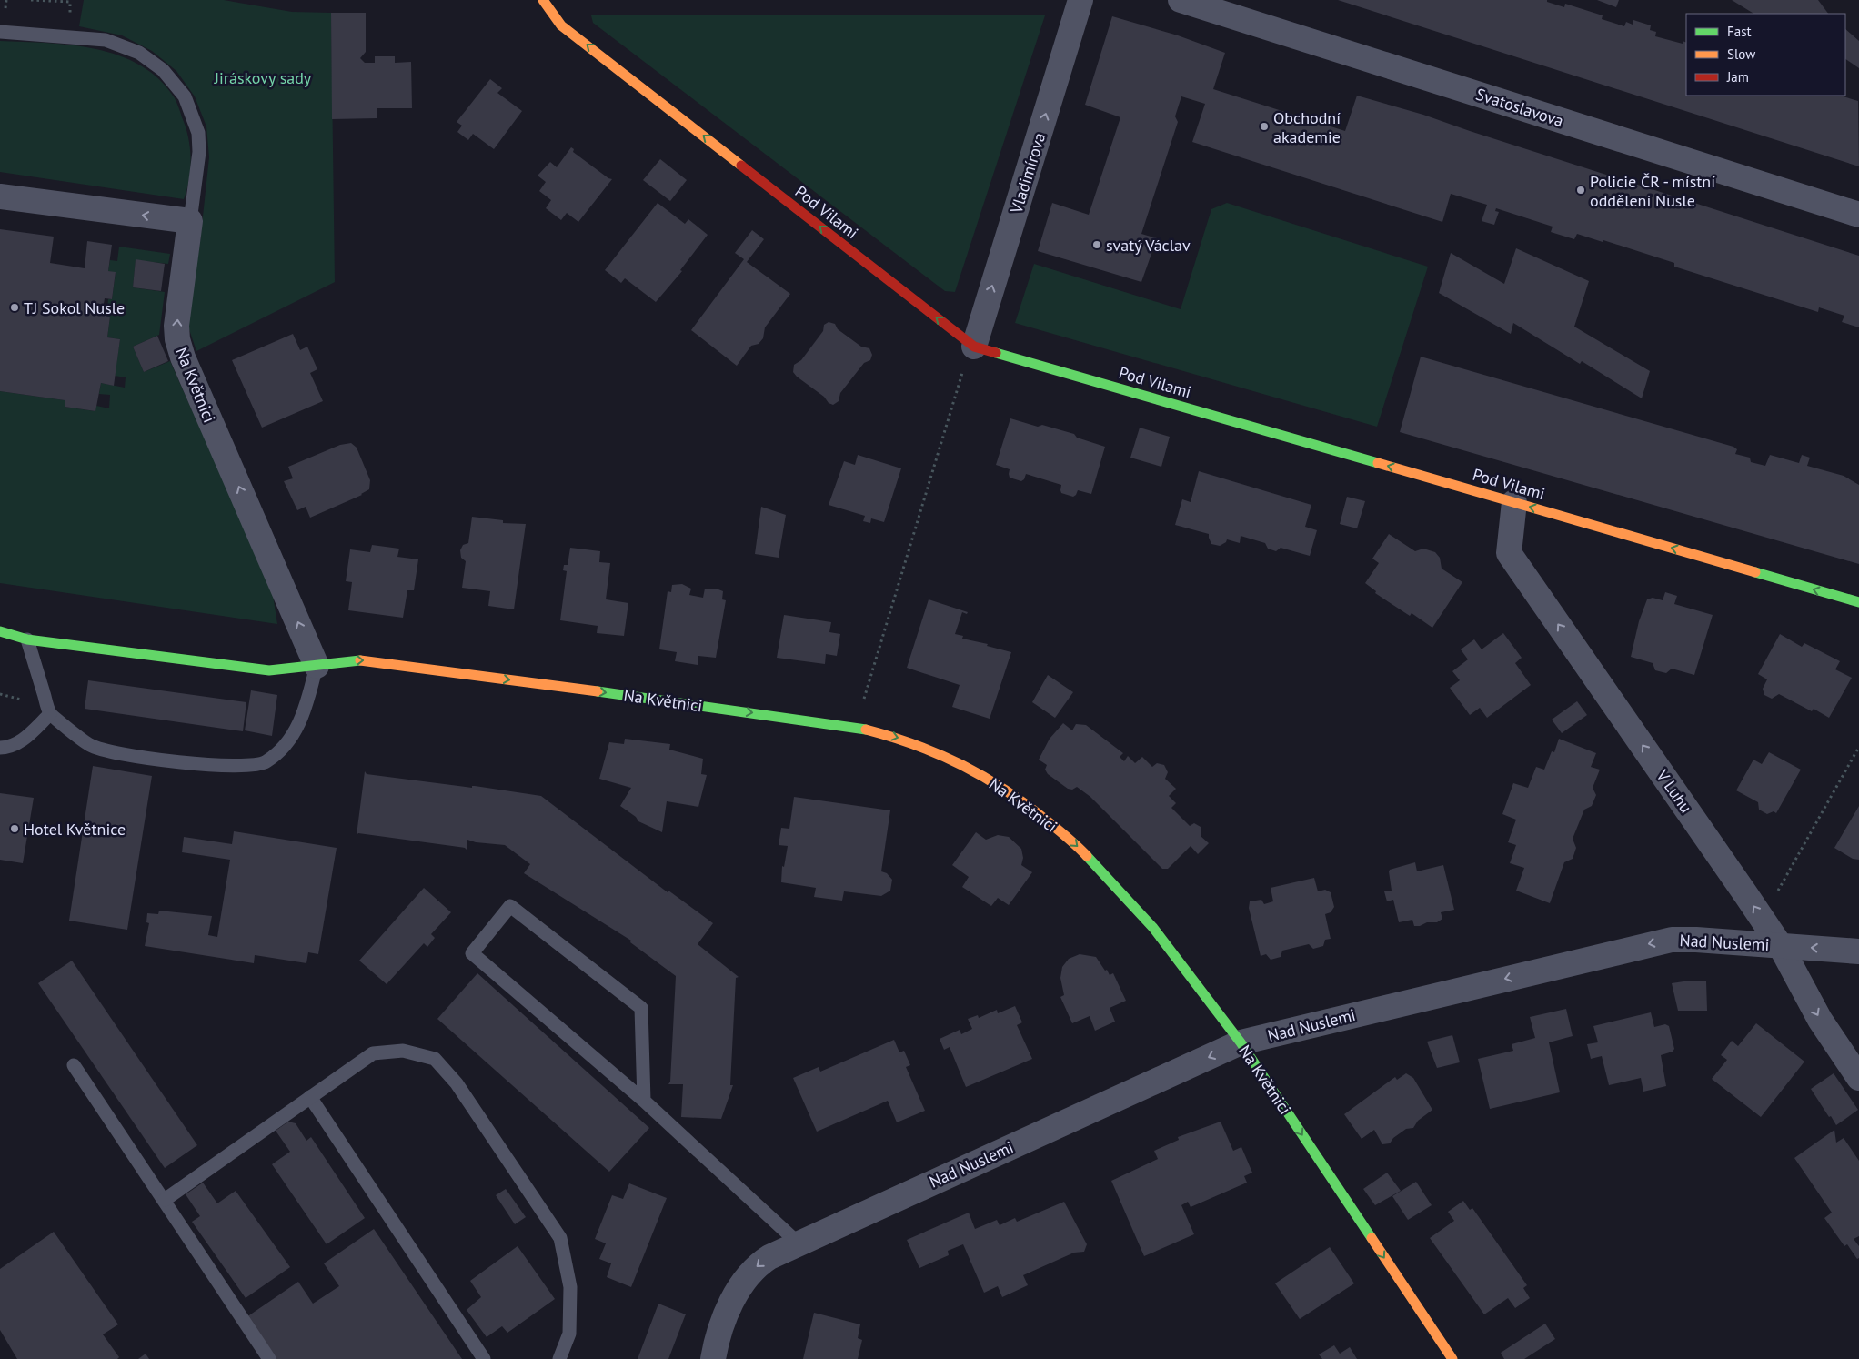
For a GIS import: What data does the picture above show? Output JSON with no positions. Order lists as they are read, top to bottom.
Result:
{
  "streets": {
    "street": [
      "Svatoslavova",
      "Vladimírova",
      "Pod Vilami",
      "Na Květnici",
      "V Luhu",
      "Nad Nuslemi"
    ]
  },
  "crossings": [
    ["Vladimírova", "Pod Vilami"],
    ["Pod Vilami", "V Luhu"],
    ["Na Květnici", "Nad Nuslemi"],
    ["V Luhu", "Nad Nuslemi"]
  ],
  "one_way": ["Vladimírova", "Pod Vilami", "Nad Nuslemi"],
  "parks": ["Jiráskovy sady"],
  "places": [
    "Obchodní akademie",
    "Policie ČR - místní oddělení Nusle",
    "svatý Václav",
    "TJ Sokol Nusle",
    "Hotel Květnice"
  ],
  "legend": ["Fast", "Slow", "Jam"]
}
